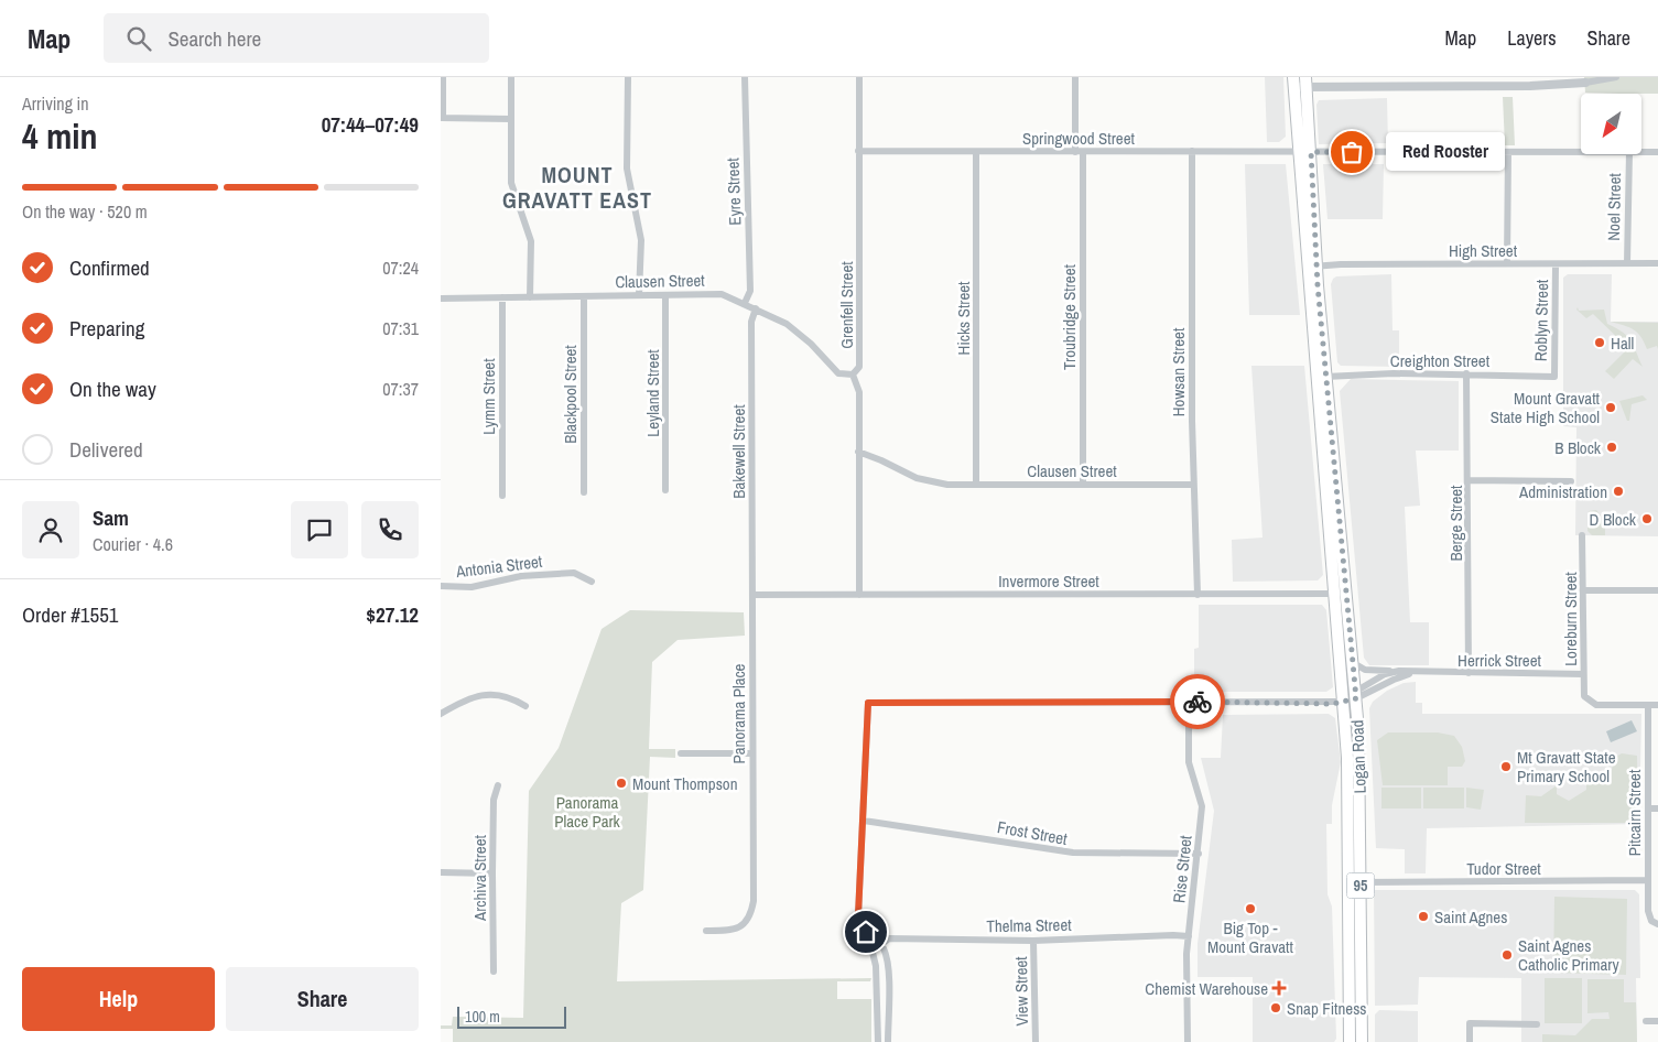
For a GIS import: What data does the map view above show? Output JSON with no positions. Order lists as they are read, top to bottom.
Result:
{
  "streets": {
    "main road": ["Logan Road", "95"],
    "street": [
      "Springwood Street",
      "Eyre Street",
      "Noel Street",
      "High Street",
      "Clausen Street",
      "Grenfell Street",
      "Troubridge Street",
      "Hicks Street",
      "Roblyn Street",
      "Creighton Street",
      "Howsan Street",
      "Leyland Street",
      "Blackpool Street",
      "Lymm Street",
      "Bakewell Street",
      "Berge Street",
      "Antonia Street",
      "Invermore Street",
      "Loreburn Street",
      "Herrick Street",
      "Panorama Place",
      "Pitcairn Street",
      "Frost Street",
      "Tudor Street",
      "Rise Street",
      "Archiva Street",
      "Thelma Street",
      "View Street"
    ]
  },
  "crossings": [
    ["Springwood Street", "Grenfell Street"],
    ["Springwood Street", "Troubridge Street"],
    ["Springwood Street", "Hicks Street"],
    ["Springwood Street", "Howsan Street"],
    ["Springwood Street", "Logan Road"],
    ["Eyre Street", "Clausen Street"],
    ["Noel Street", "High Street"],
    ["High Street", "Roblyn Street"],
    ["High Street", "Logan Road"],
    ["Clausen Street", "Grenfell Street"],
    ["Clausen Street", "Troubridge Street"],
    ["Clausen Street", "Hicks Street"],
    ["Clausen Street", "Howsan Street"],
    ["Clausen Street", "Leyland Street"],
    ["Clausen Street", "Blackpool Street"],
    ["Clausen Street", "Lymm Street"],
    ["Clausen Street", "Bakewell Street"],
    ["Grenfell Street", "Invermore Street"],
    ["Roblyn Street", "Creighton Street"],
    ["Creighton Street", "Berge Street"],
    ["Creighton Street", "Logan Road"],
    ["Howsan Street", "Invermore Street"],
    ["Bakewell Street", "Invermore Street"],
    ["Bakewell Street", "Panorama Place"],
    ["Berge Street", "Herrick Street"],
    ["Invermore Street", "Panorama Place"],
    ["Invermore Street", "Logan Road"],
    ["Loreburn Street", "Herrick Street"],
    ["Loreburn Street", "Pitcairn Street"],
    ["Herrick Street", "Logan Road"],
    ["Logan Road", "Tudor Street"],
    ["Pitcairn Street", "Tudor Street"],
    ["Frost Street", "Rise Street"],
    ["Rise Street", "Thelma Street"],
    ["Thelma Street", "View Street"]
  ],
  "districts": ["MOUNT GRAVATT EAST"],
  "parks": ["Panorama Place Park"],
  "places": {
    "other": [
      "Red Rooster",
      "Hall",
      "Mount Gravatt State High School",
      "B Block",
      "Administration",
      "D Block",
      "Mt Gravatt State Primary School",
      "Mount Thompson",
      "Big Top - Mount Gravatt",
      "Saint Agnes",
      "Saint Agnes Catholic Primary",
      "Snap Fitness"
    ],
    "health": ["Chemist Warehouse"]
  },
  "scale_bar": "100 m",
  "north": "bottom left",
  "page": {
    "header": "Map",
    "search": "Search here",
    "nav": ["Map", "Layers", "Share"],
    "heading": ["4 min", "Arriving in", "07:44–07:49"],
    "panel": [
      "Sam",
      "Courier · 4.6",
      "Order #1551",
      "$27.12"
    ],
    "bubble": "Red Rooster",
    "bar": "On the way · 520 m",
    "list": [
      ["Confirmed", "07:24"],
      ["Preparing", "07:31"],
      ["On the way", "07:37"],
      "Delivered"
    ],
    "buttons": ["Help", "Share"],
    "scale": "100 m"
  }
}
